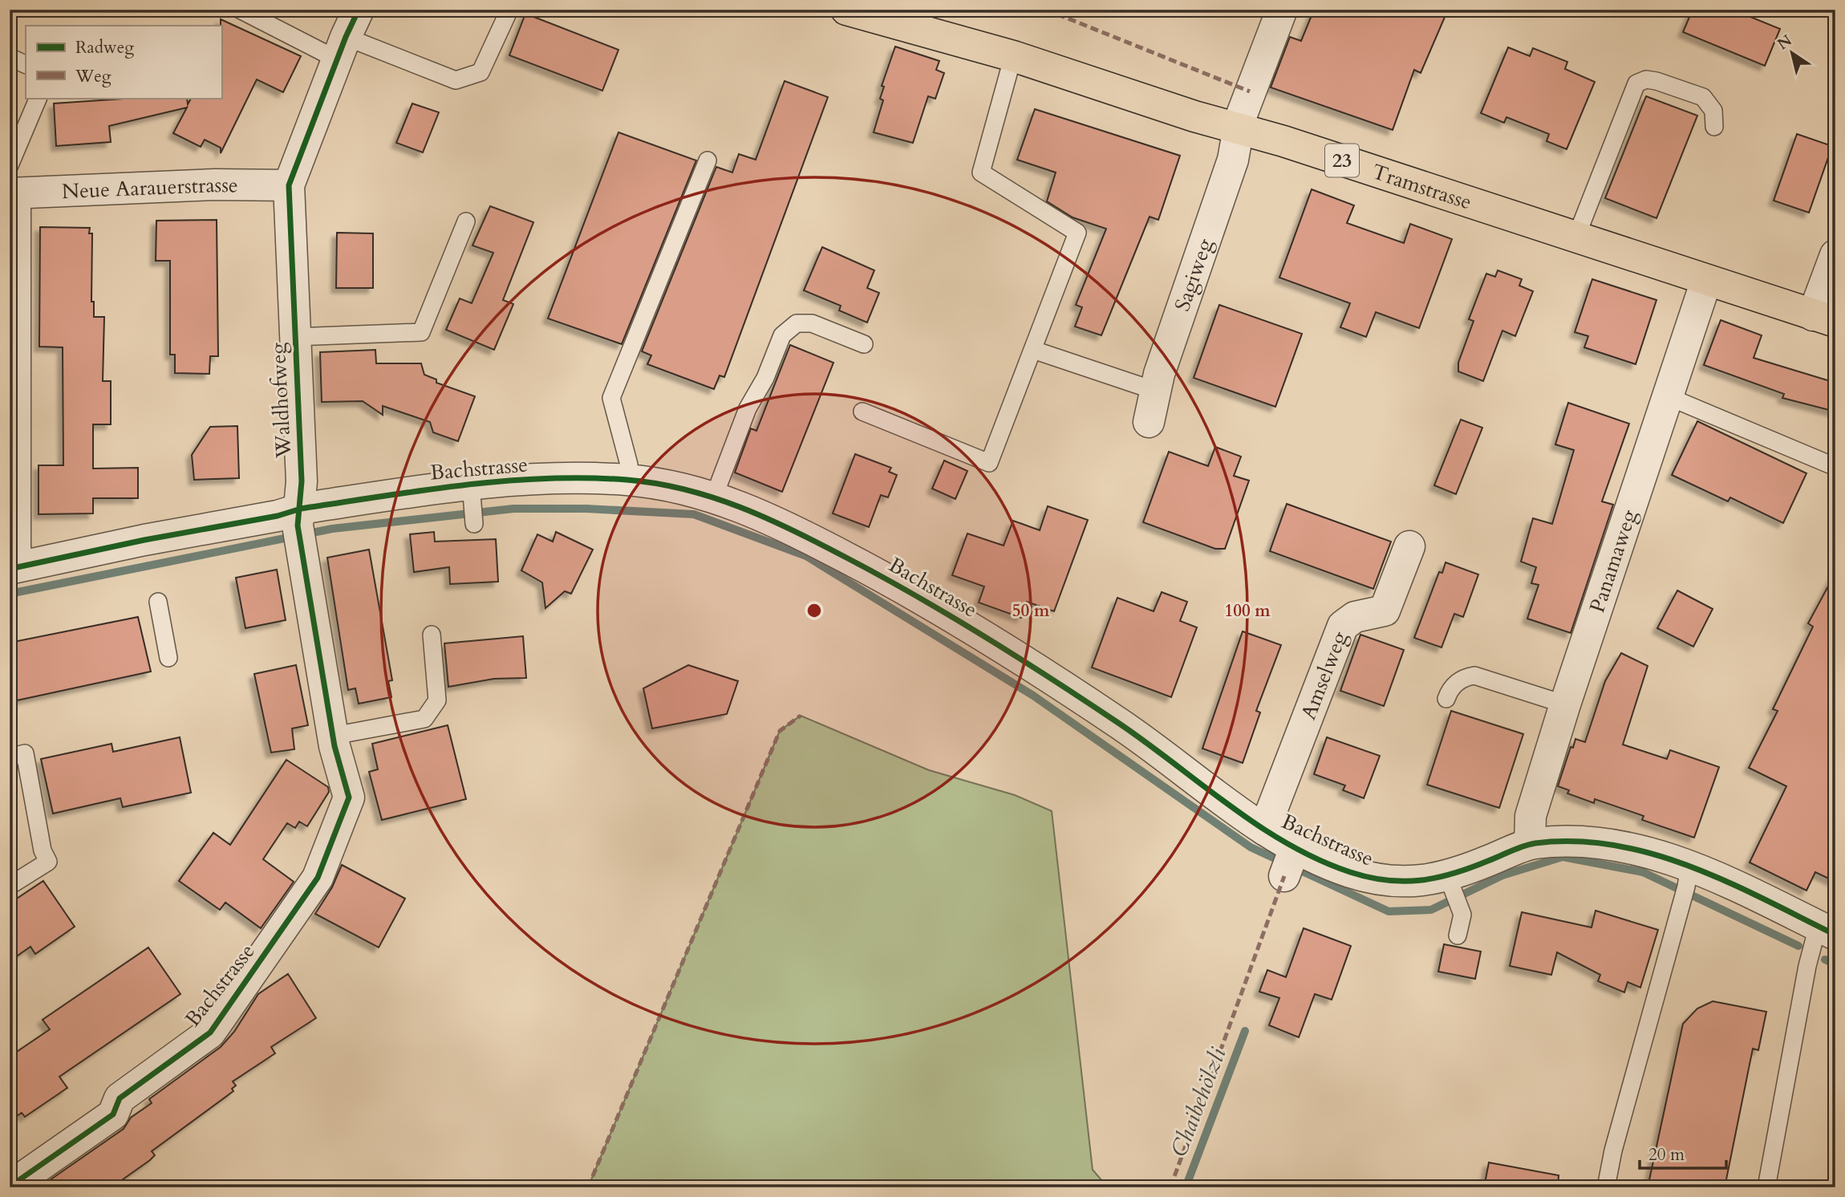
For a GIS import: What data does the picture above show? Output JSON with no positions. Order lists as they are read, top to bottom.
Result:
{
  "streets": {
    "main road": ["23", "Tramstrasse"],
    "street": [
      "Neue Aarauerstrasse",
      "Sagiweg",
      "Waldhofweg",
      "Bachstrasse",
      "Panamaweg",
      "Amselweg"
    ]
  },
  "crossings": [
    ["Tramstrasse", "Sagiweg"],
    ["Tramstrasse", "Panamaweg"],
    ["Neue Aarauerstrasse", "Waldhofweg"],
    ["Waldhofweg", "Bachstrasse"],
    ["Bachstrasse", "Panamaweg"],
    ["Bachstrasse", "Amselweg"]
  ],
  "water": ["Chaibehölzli"],
  "legend": ["Radweg", "Weg"],
  "scale_bar": "20 m",
  "north": "top left",
  "rings": ["50 m", "100 m"]
}
